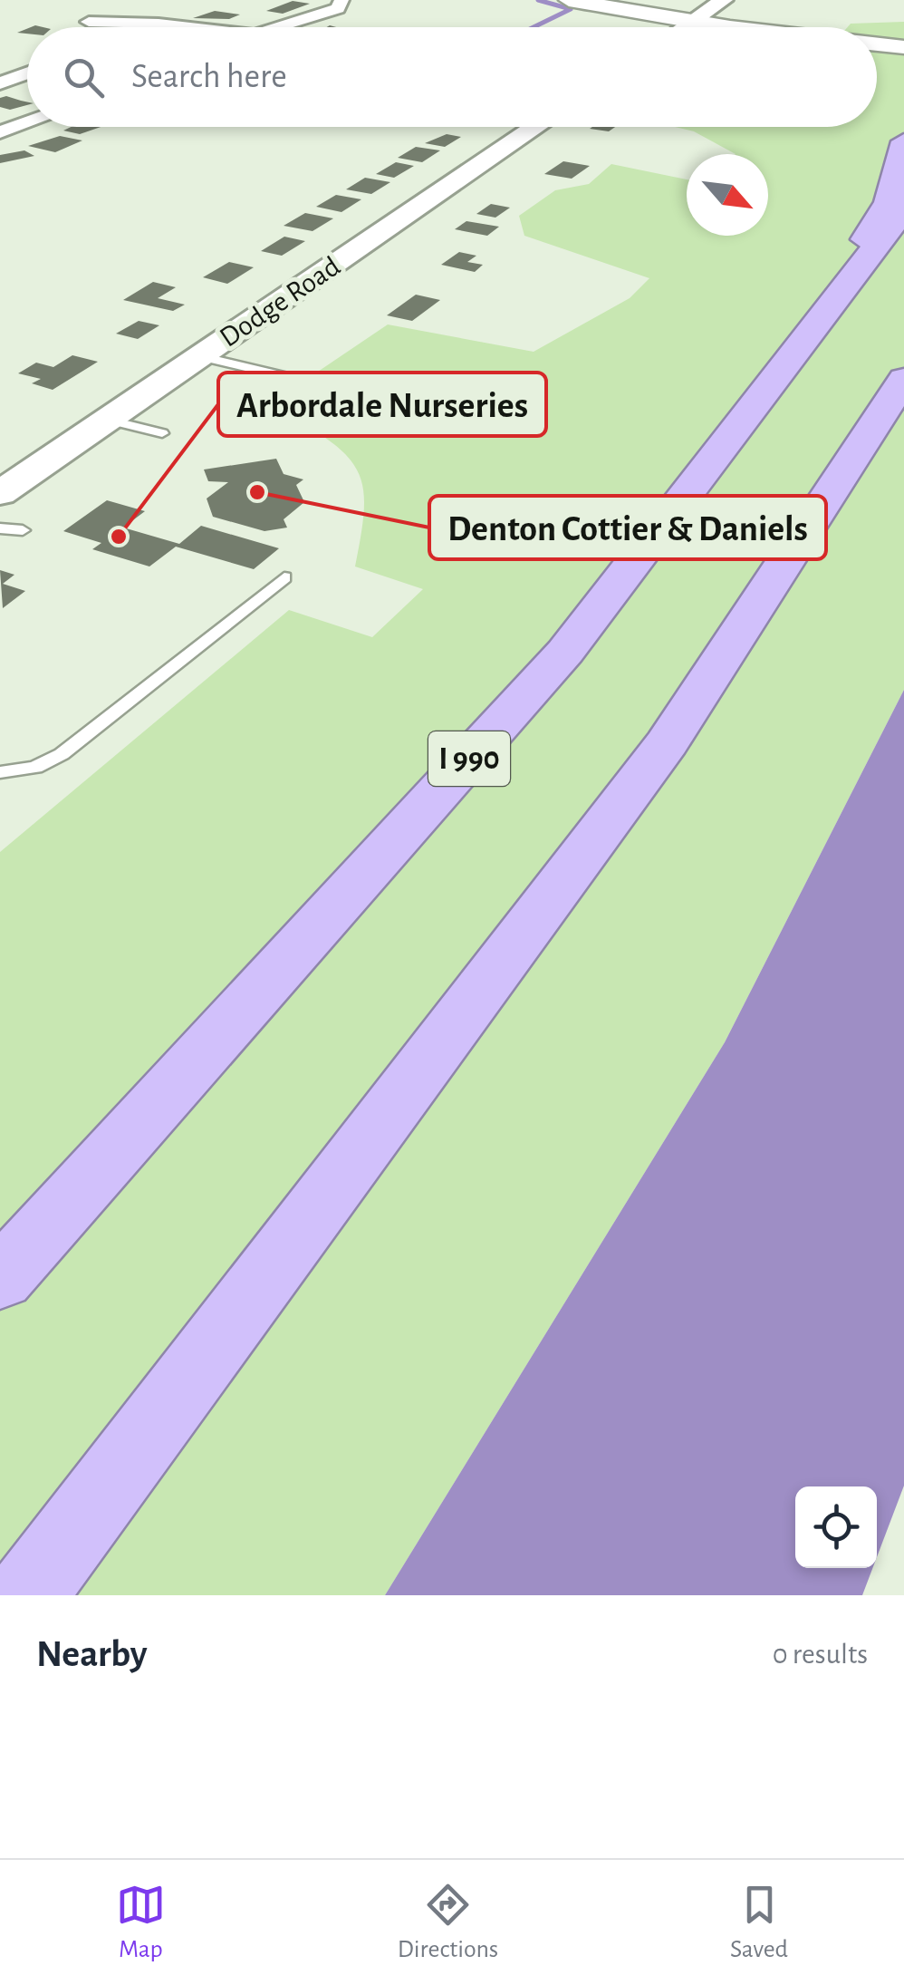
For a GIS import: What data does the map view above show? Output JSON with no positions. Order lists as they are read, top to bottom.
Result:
{
  "streets": {
    "highway": ["I 990"],
    "street": ["Dodge Road"]
  },
  "places": ["Denton Cottier & Daniels", "Arbordale Nurseries"],
  "north": "bottom right",
  "page": {
    "search": "Search here",
    "heading": ["Nearby", "0 results"],
    "nav": ["Map", "Directions", "Saved"]
  }
}
